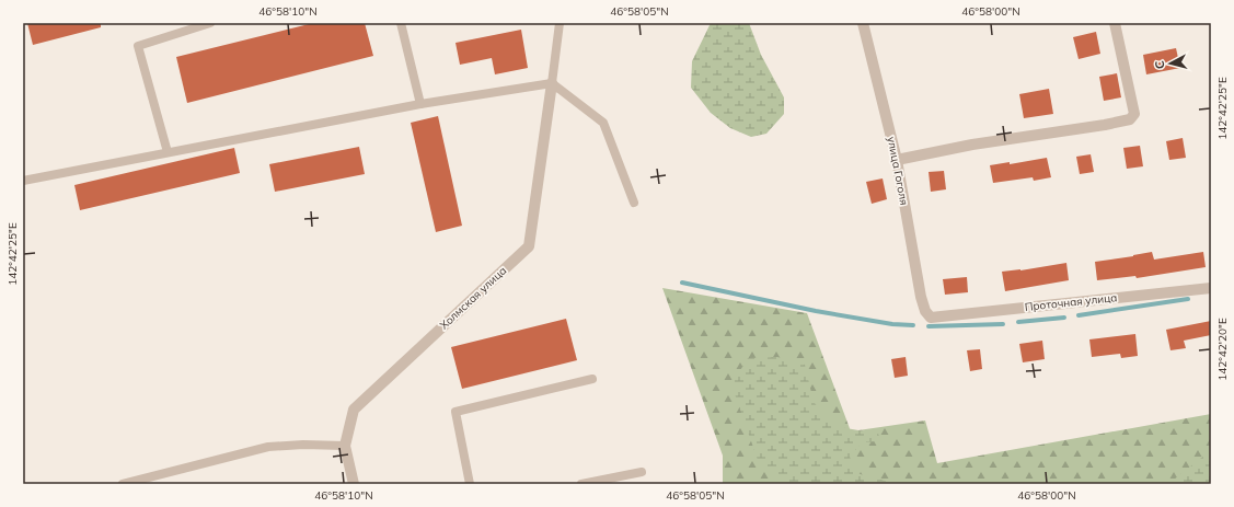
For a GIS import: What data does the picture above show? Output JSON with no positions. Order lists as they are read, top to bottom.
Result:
{
  "streets": {
    "street": ["улица Гоголя", "Холмская улица", "Проточная улица"]
  },
  "crossings": [
    ["улица Гоголя", "Проточная улица"]
  ],
  "north": "left",
  "coordinates": [
    "46°58'10\"N",
    "46°58'05\"N",
    "46°58'00\"N",
    "142°42'25\"E",
    "142°42'20\"E"
  ]
}
